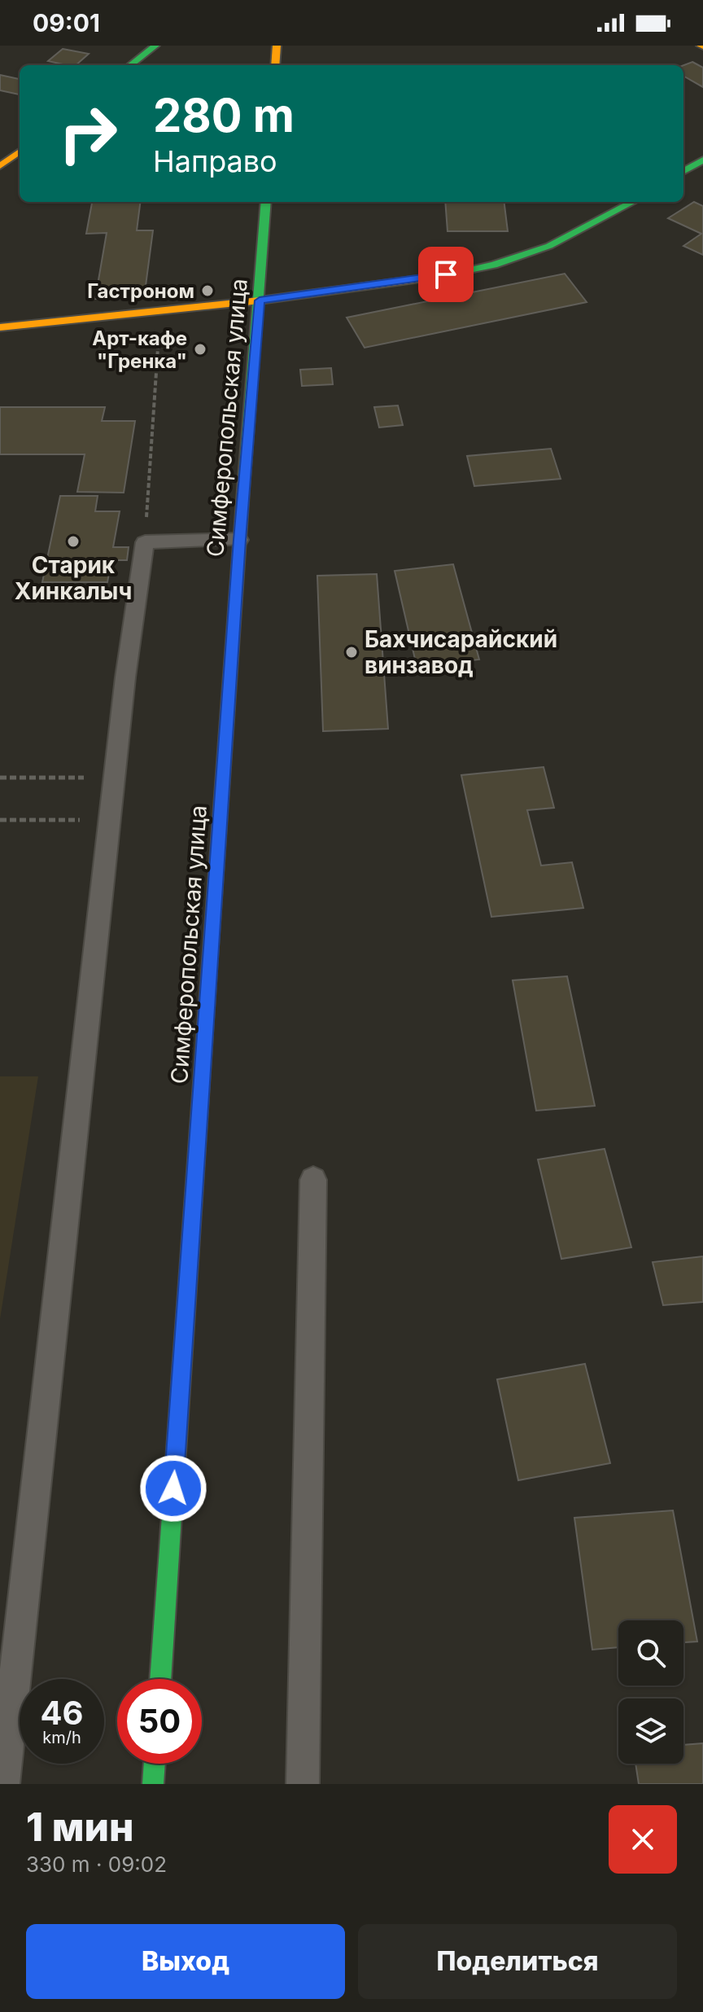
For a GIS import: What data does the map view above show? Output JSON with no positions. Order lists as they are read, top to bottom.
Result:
{
  "streets": {
    "main road": ["Симферопольская улица"]
  },
  "places": [
    "Гастроном",
    "Арт-кафе \"Гренка\"",
    "Старик Хинкалыч",
    "Бахчисарайский винзавод"
  ],
  "page": {
    "status": "09:01",
    "turn": ["280 m", "Направо"],
    "speed": "46 km/h",
    "limit": "50",
    "heading": ["1 мин", "330 m · 09:02"],
    "buttons": ["Выход", "Поделиться"]
  }
}
